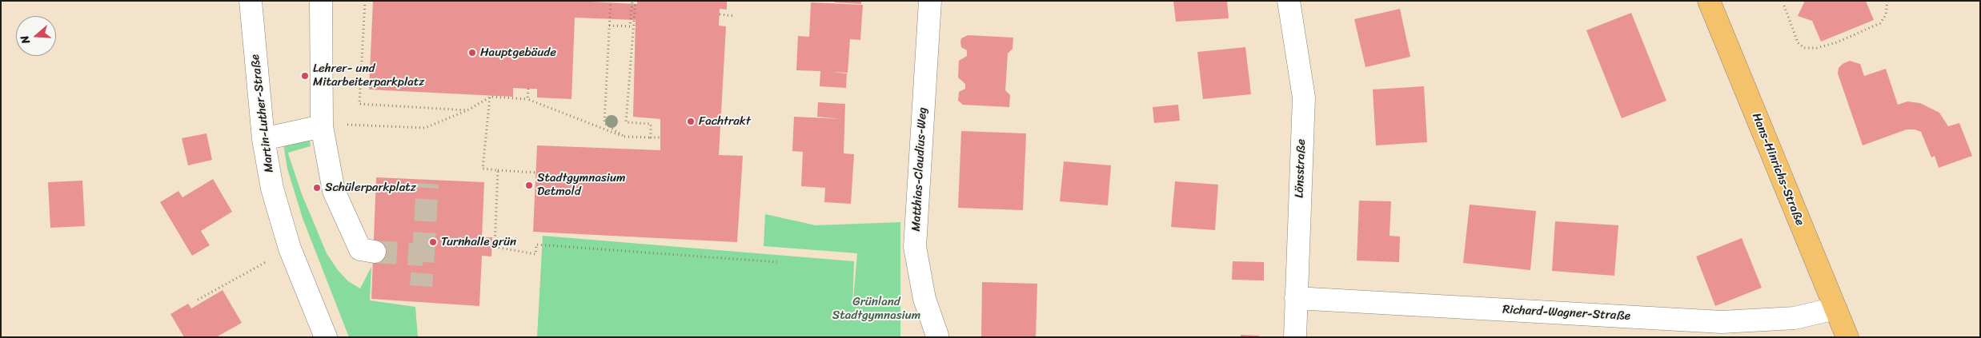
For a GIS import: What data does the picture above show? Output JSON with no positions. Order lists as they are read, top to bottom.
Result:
{
  "streets": {
    "main road": ["Hans-Hinrichs-Straße"],
    "street": [
      "Martin-Luther-Straße",
      "Lönsstraße",
      "Matthias-Claudius-Weg",
      "Richard-Wagner-Straße"
    ]
  },
  "crossings": [
    ["Lönsstraße", "Richard-Wagner-Straße"],
    ["Hans-Hinrichs-Straße", "Richard-Wagner-Straße"]
  ],
  "parks": ["Grünland Stadtgymnasium"],
  "places": [
    "Hauptgebäude",
    "Lehrer- und Mitarbeiterparkplatz",
    "Fachtrakt",
    "Stadtgymnasium Detmold",
    "Schülerparkplatz",
    "Turnhalle grün"
  ],
  "north": "left"
}
